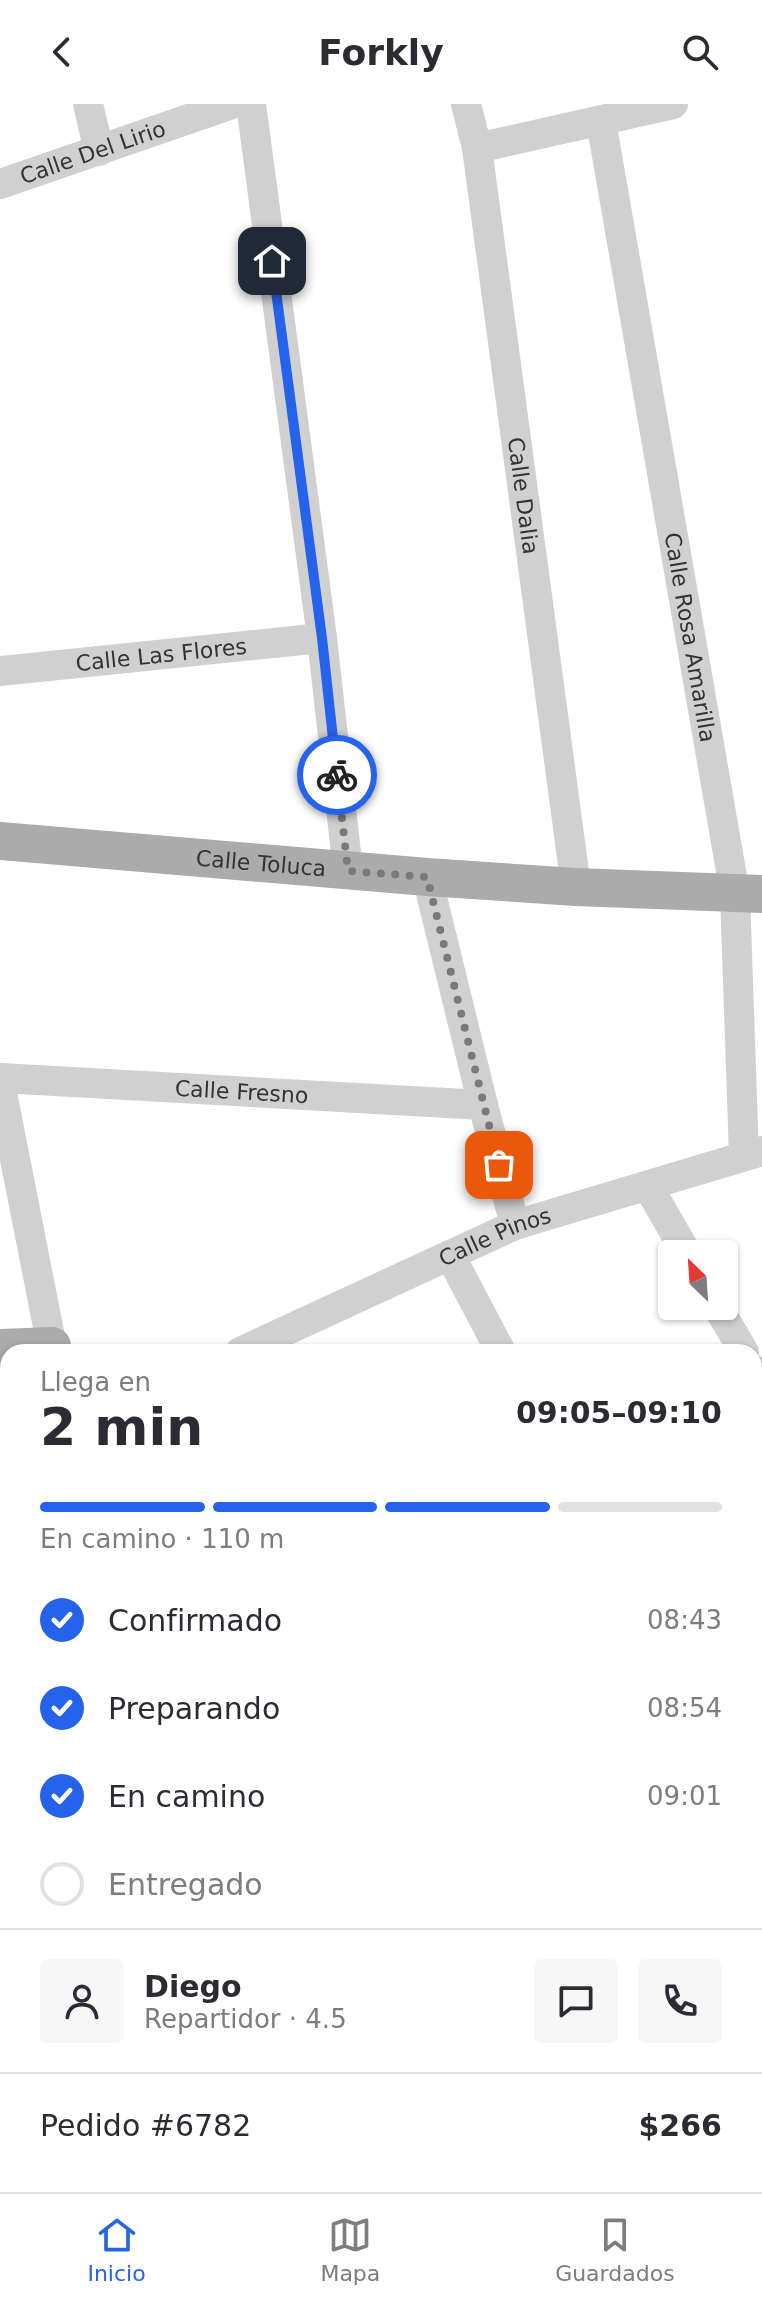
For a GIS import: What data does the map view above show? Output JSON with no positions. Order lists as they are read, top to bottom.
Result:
{
  "streets": {
    "main road": ["Calle Toluca"],
    "street": [
      "Calle Del Lirio",
      "Calle Dalia",
      "Calle Rosa Amarilla",
      "Calle Las Flores",
      "Calle Fresno",
      "Calle Pinos"
    ]
  },
  "crossings": [
    ["Calle Dalia", "Calle Toluca"],
    ["Calle Rosa Amarilla", "Calle Toluca"],
    ["Calle Rosa Amarilla", "Calle Pinos"]
  ],
  "north": "top left",
  "page": {
    "header": "Forkly",
    "heading": ["2 min", "Llega en", "09:05–09:10"],
    "panel": [
      "Diego",
      "Repartidor · 4.5",
      "Pedido #6782",
      "$266"
    ],
    "bar": "En camino · 110 m",
    "list": [
      ["Confirmado", "08:43"],
      ["Preparando", "08:54"],
      ["En camino", "09:01"],
      "Entregado"
    ],
    "tabs": ["Inicio", "Mapa", "Guardados"]
  }
}
